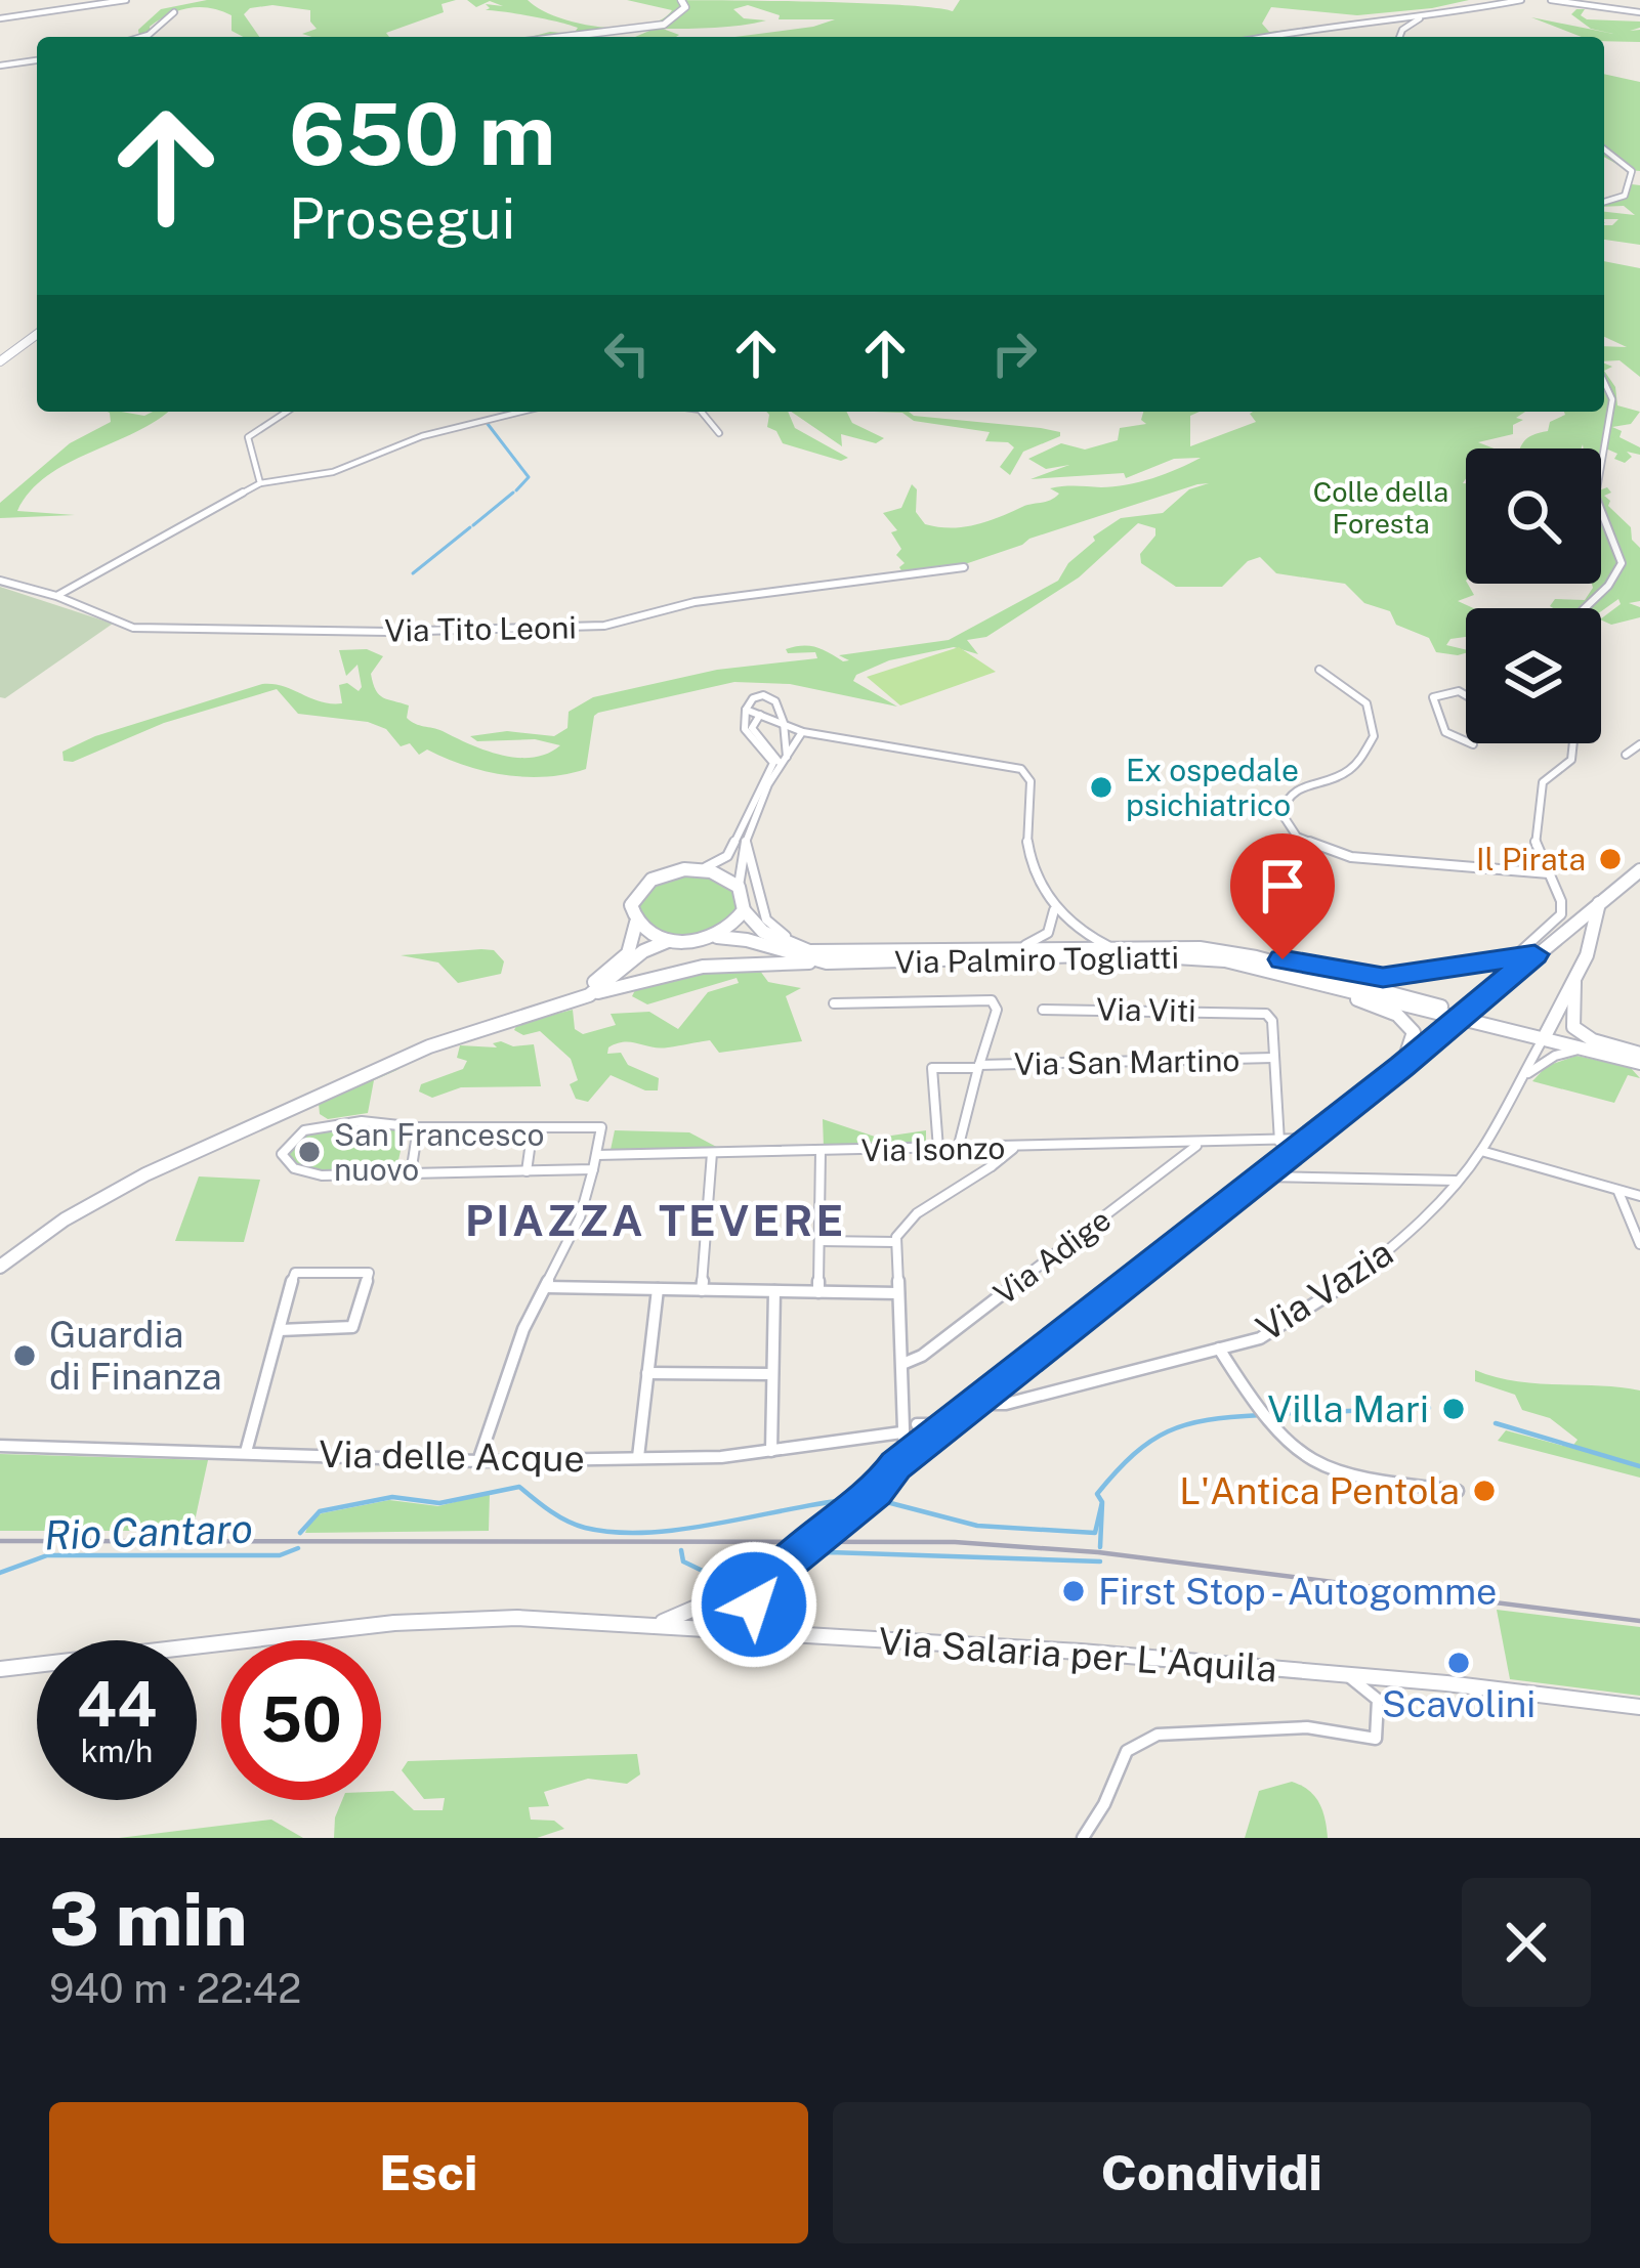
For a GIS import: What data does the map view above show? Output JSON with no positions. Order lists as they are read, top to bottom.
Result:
{
  "streets": {
    "street": [
      "Via Tito Leoni",
      "Via Palmiro Togliatti",
      "Via Viti",
      "Via San Martino",
      "Via Isonzo",
      "Via Adige",
      "Via Vazia",
      "Via delle Acque",
      "Via Salaria per L'Aquila"
    ]
  },
  "crossings": [
    ["Via Palmiro Togliatti", "Via Vazia"],
    ["Via Viti", "Via San Martino"],
    ["Via Viti", "Via Isonzo"],
    ["Via San Martino", "Via Isonzo"],
    ["Via Isonzo", "Via Adige"]
  ],
  "districts": ["PIAZZA TEVERE"],
  "water": ["Rio Cantaro"],
  "parks": ["Colle della Foresta"],
  "places": [
    "Ex ospedale psichiatrico",
    "Il Pirata",
    "San Francesco nuovo",
    "Guardia di Finanza",
    "Villa Mari",
    "L'Antica Pentola",
    "First Stop - Autogomme",
    "Scavolini"
  ],
  "page": {
    "turn": ["650 m", "Prosegui"],
    "speed": "44 km/h",
    "limit": "50",
    "heading": ["3 min", "940 m · 22:42"],
    "buttons": ["Esci", "Condividi"]
  }
}
